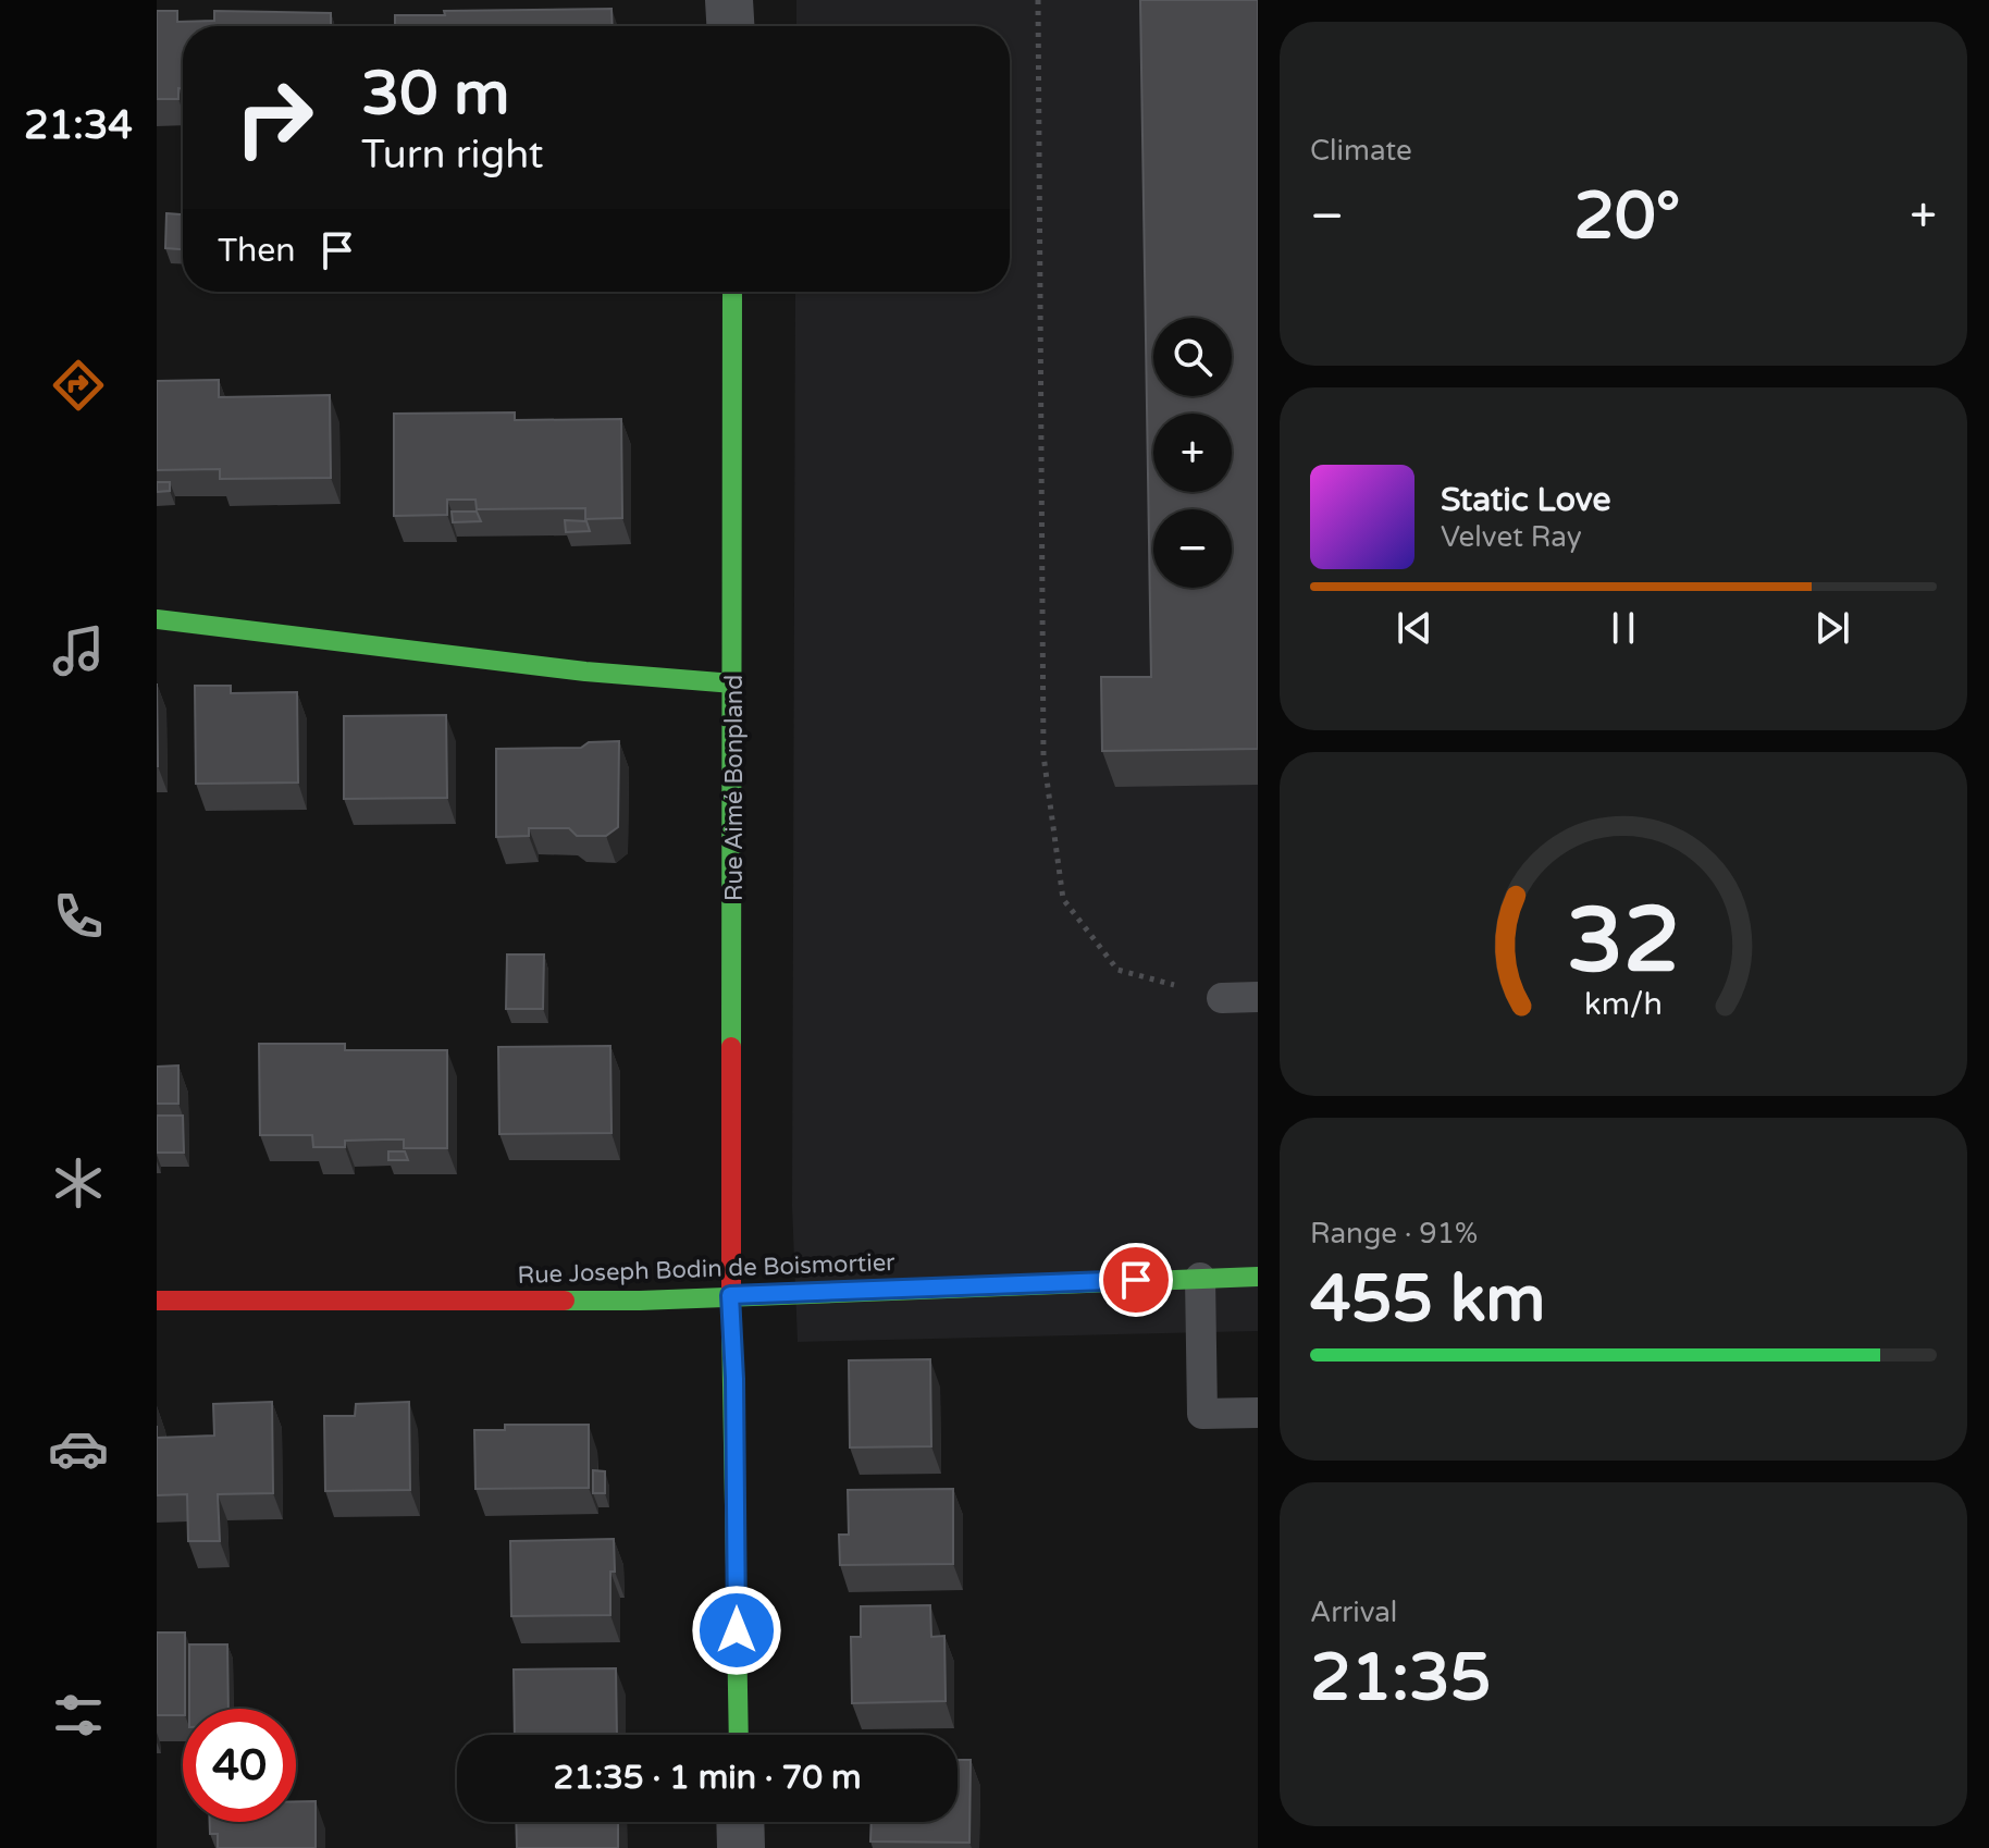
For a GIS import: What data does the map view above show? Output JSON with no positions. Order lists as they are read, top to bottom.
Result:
{
  "streets": {
    "street": ["Rue Aimé Bonpland", "Rue Joseph Bodin de Boismortier"]
  },
  "crossings": [
    ["Rue Aimé Bonpland", "Rue Joseph Bodin de Boismortier"]
  ],
  "page": {
    "tabs": "21:34",
    "tile": [
      "Climate",
      ["Range · 91%", "455 km"],
      ["Arrival", "21:35"]
    ],
    "turn": ["30 m", "Turn right"],
    "heat": ["−", "20°", "+"],
    "then": "Then",
    "map_buttons": ["+", "−"],
    "song": ["Static Love", "Velvet Ray"],
    "limit": "40",
    "trip": "21:35 · 1 min · 70 m",
    "gauge": ["32", "km/h"]
  }
}
